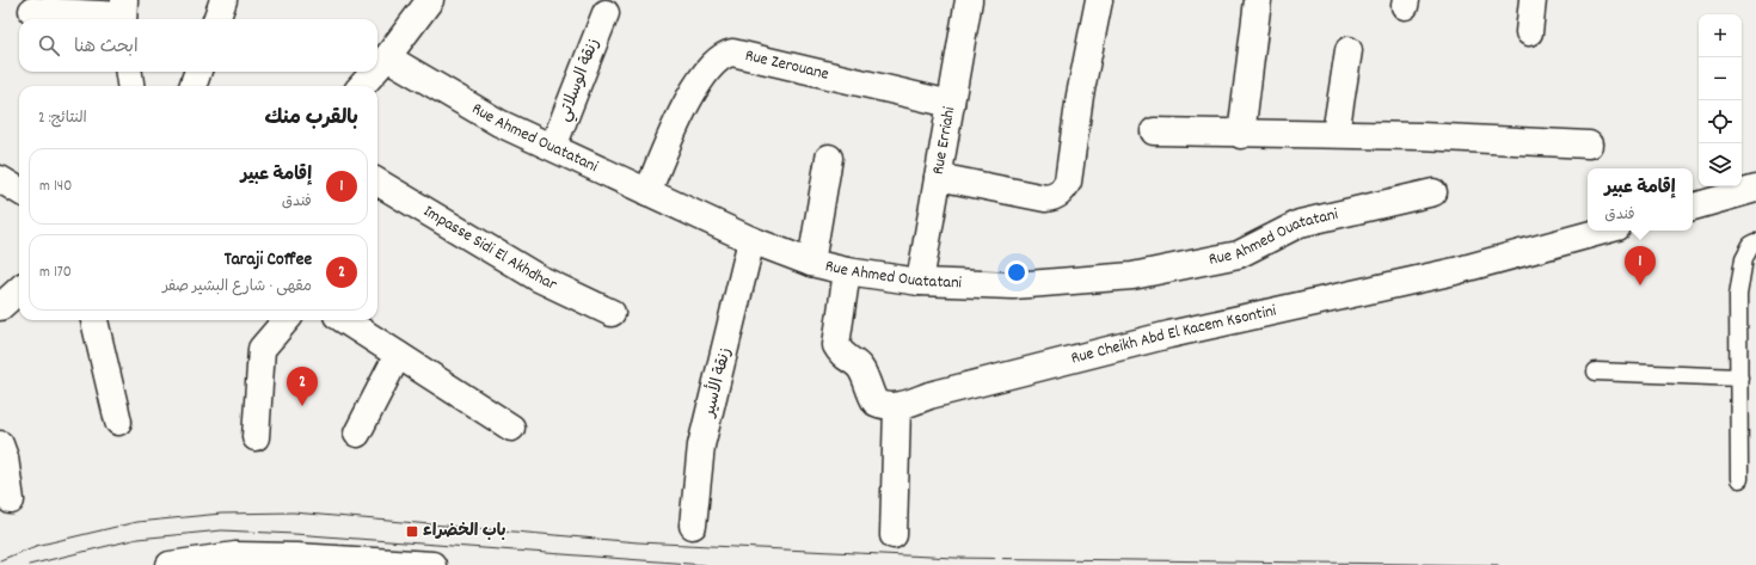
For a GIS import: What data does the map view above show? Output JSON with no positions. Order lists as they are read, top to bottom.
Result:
{
  "streets": {
    "street": [
      "Rue Zerouane",
      "زنقة الوسلاتي",
      "Rue Ahmed Ouatatani",
      "Rue Erriahi",
      "Impasse Sidi El Akhdhar",
      "Rue Cheikh Abd El Kacem Ksontini",
      "زنقة الأسير"
    ]
  },
  "crossings": [
    ["Rue Zerouane", "Rue Ahmed Ouatatani"],
    ["Rue Zerouane", "Rue Erriahi"],
    ["زنقة الوسلاتي", "Rue Ahmed Ouatatani"],
    ["Rue Ahmed Ouatatani", "Rue Erriahi"],
    ["Rue Ahmed Ouatatani", "زنقة الأسير"]
  ],
  "places": {
    "transit": ["باب الخضراء"]
  },
  "page": {
    "map_buttons": ["+", "−"],
    "search": "ابحث هنا",
    "heading": ["بالقرب منك", "النتائج: 2"],
    "list": [
      {
        "mark": "1",
        "name": "إقامة عبير",
        "note": "فندق",
        "value": "140 m"
      },
      {
        "mark": "2",
        "name": "Taraji Coffee",
        "note": "مقهى · شارع البشير صفر",
        "value": "170 m"
      }
    ],
    "popup": ["إقامة عبير", "فندق"],
    "pins": ["1", "2"]
  }
}
